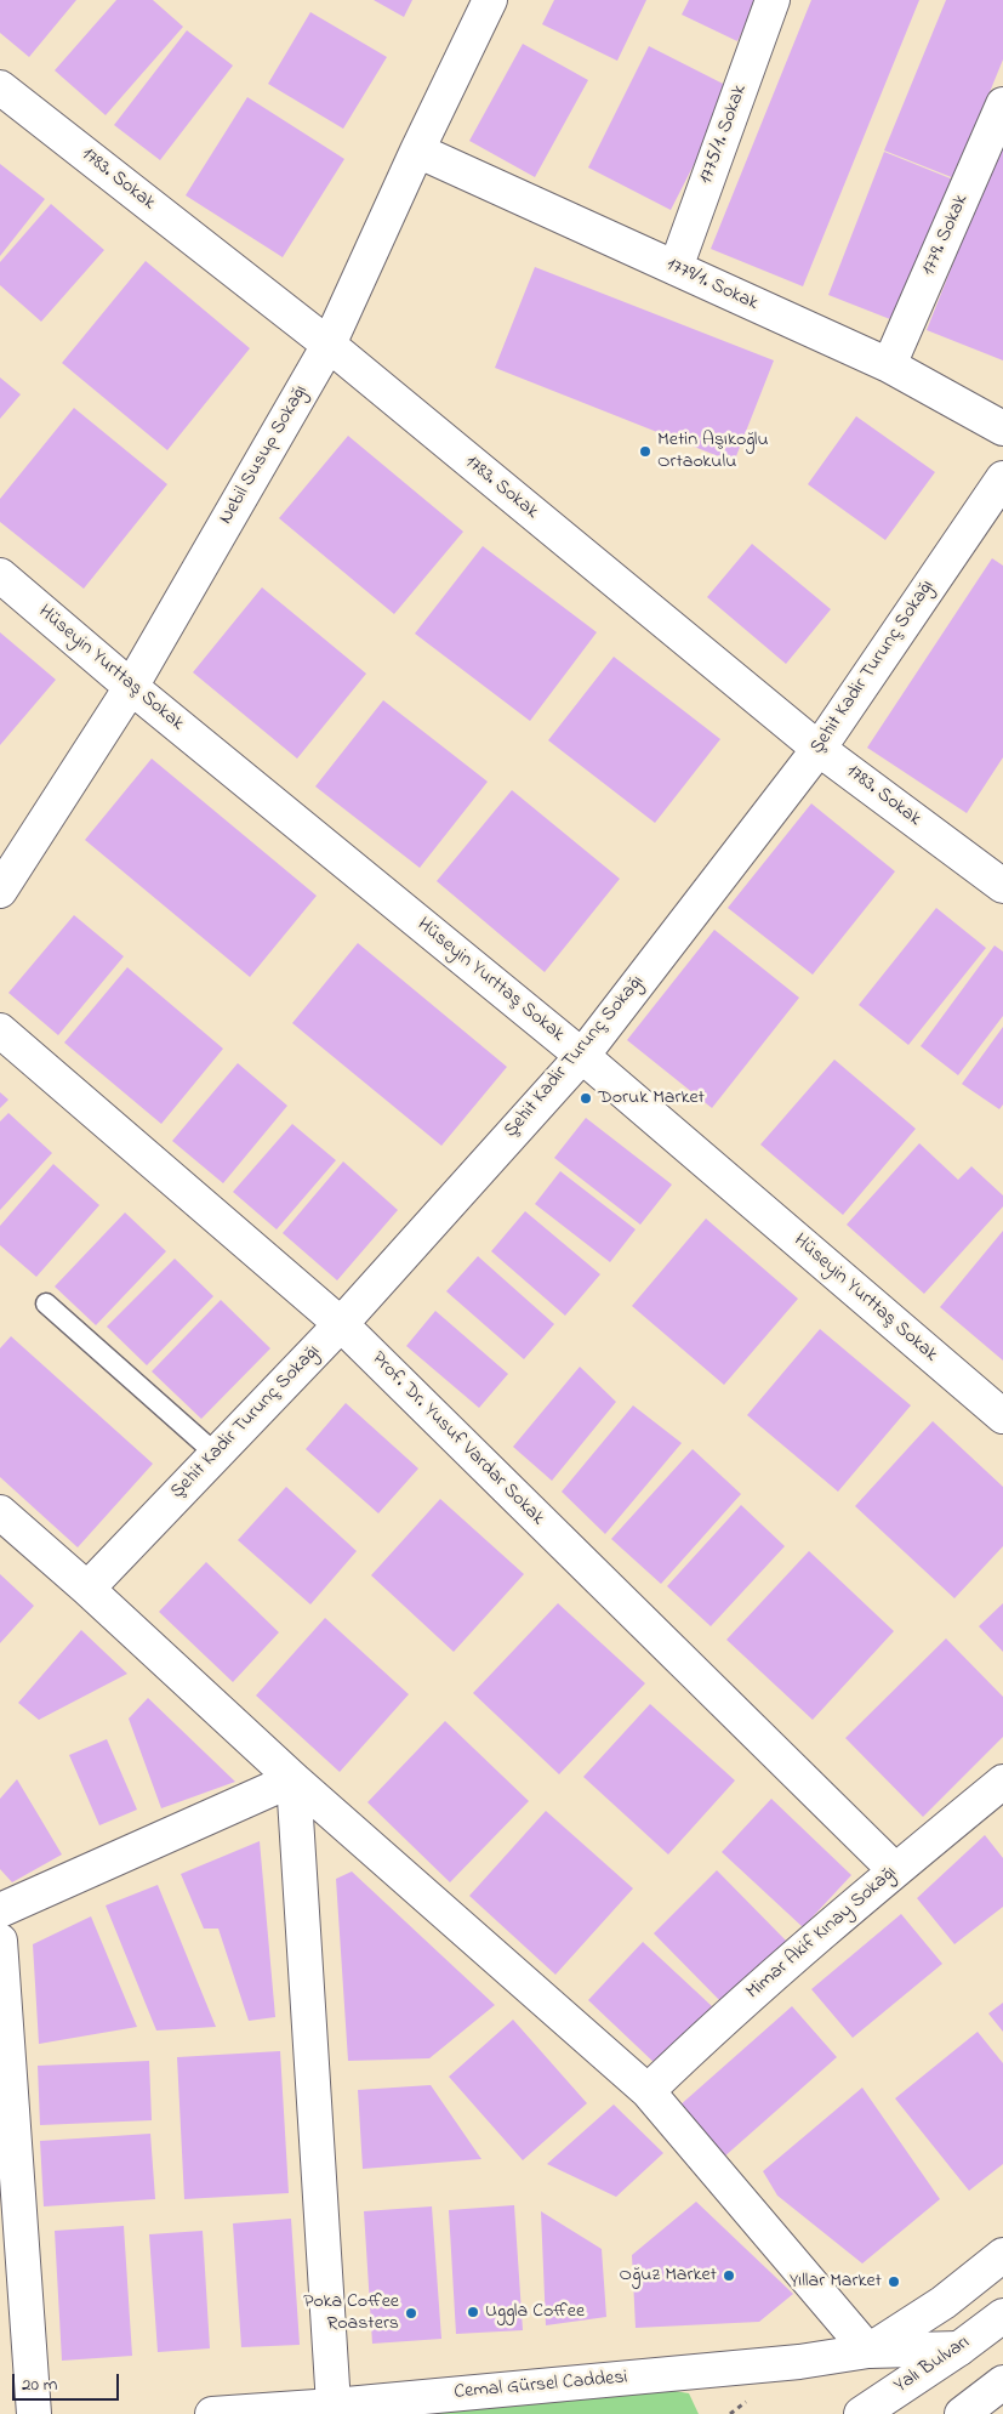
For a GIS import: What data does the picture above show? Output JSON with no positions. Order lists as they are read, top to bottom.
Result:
{
  "streets": {
    "street": [
      "1775/1. Sokak",
      "1783. Sokak",
      "1779. Sokak",
      "1779/1. Sokak",
      "Nebil Susup Sokağı",
      "Şehit Kadir Turunç Sokağı",
      "Hüseyin Yurttaş Sokak",
      "Prof. Dr. Yusuf Vardar Sokak",
      "Mimar Akif Kınay Sokağı",
      "Yalı Bulvarı",
      "Cemal Gürsel Caddesi"
    ]
  },
  "crossings": [
    ["1775/1. Sokak", "1779/1. Sokak"],
    ["1783. Sokak", "Nebil Susup Sokağı"],
    ["1783. Sokak", "Şehit Kadir Turunç Sokağı"],
    ["1779. Sokak", "1779/1. Sokak"],
    ["1779/1. Sokak", "Nebil Susup Sokağı"],
    ["Nebil Susup Sokağı", "Hüseyin Yurttaş Sokak"],
    ["Şehit Kadir Turunç Sokağı", "Hüseyin Yurttaş Sokak"],
    ["Şehit Kadir Turunç Sokağı", "Prof. Dr. Yusuf Vardar Sokak"],
    ["Prof. Dr. Yusuf Vardar Sokak", "Mimar Akif Kınay Sokağı"],
    ["Yalı Bulvarı", "Cemal Gürsel Caddesi"]
  ],
  "places": [
    "Metin Aşıkoğlu Ortaokulu",
    "Doruk Market",
    "Oğuz Market",
    "Yıllar Market",
    "Uggla Coffee",
    "Poka Coffee Roasters"
  ],
  "scale_bar": "20 m"
}
